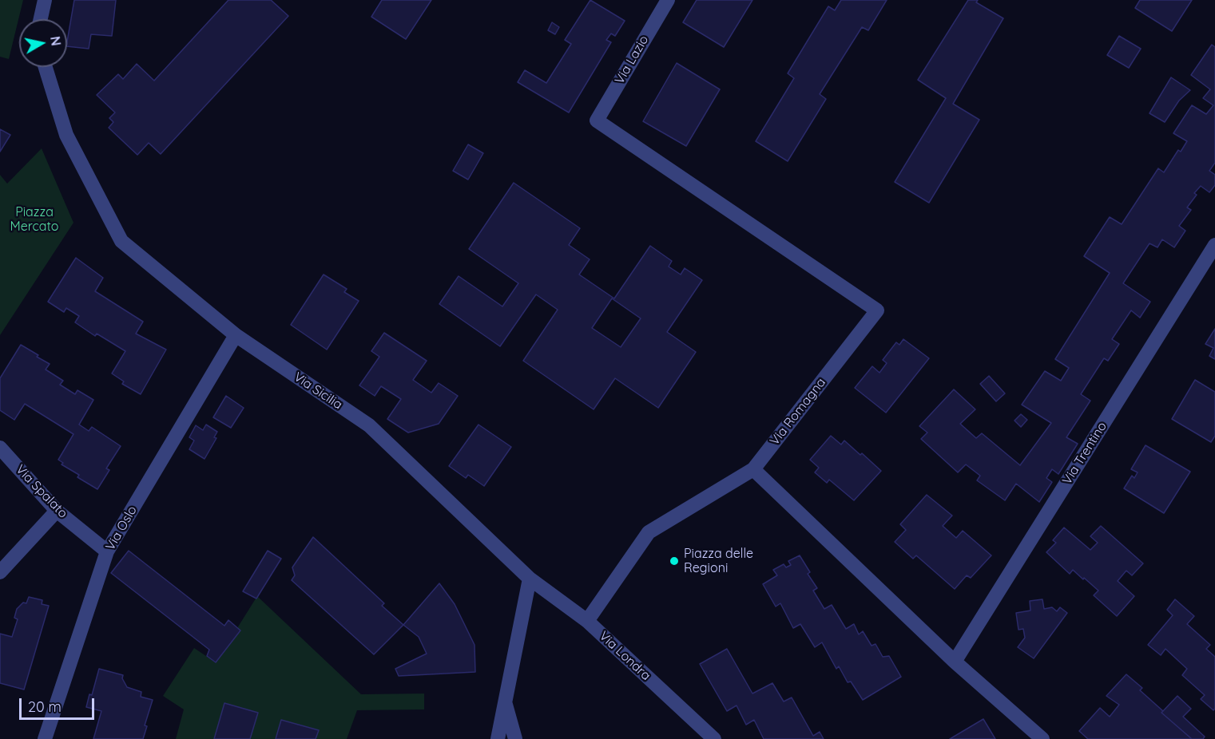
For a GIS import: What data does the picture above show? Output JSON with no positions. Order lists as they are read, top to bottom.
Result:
{
  "streets": {
    "street": [
      "Via Lazio",
      "Via Sicilia",
      "Via Romagna",
      "Via Trentino",
      "Via Spalato",
      "Via Oslo",
      "Via Londra"
    ]
  },
  "crossings": [
    ["Via Lazio", "Via Romagna"],
    ["Via Sicilia", "Via Oslo"],
    ["Via Sicilia", "Via Londra"],
    ["Via Spalato", "Via Oslo"]
  ],
  "parks": ["Piazza Mercato"],
  "places": ["Piazza delle Regioni"],
  "scale_bar": "20 m",
  "north": "right"
}
